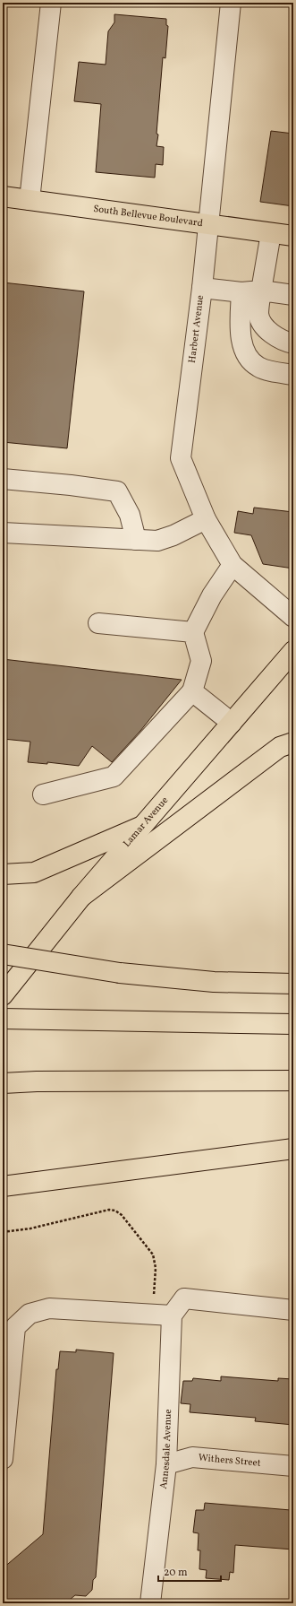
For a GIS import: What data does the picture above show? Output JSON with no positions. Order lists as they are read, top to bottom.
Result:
{
  "streets": {
    "main road": ["South Bellevue Boulevard", "Lamar Avenue"],
    "street": ["Harbert Avenue", "Annesdale Avenue", "Withers Street"]
  },
  "crossings": [
    ["South Bellevue Boulevard", "Harbert Avenue"],
    ["Annesdale Avenue", "Withers Street"]
  ],
  "scale_bar": "20 m"
}
